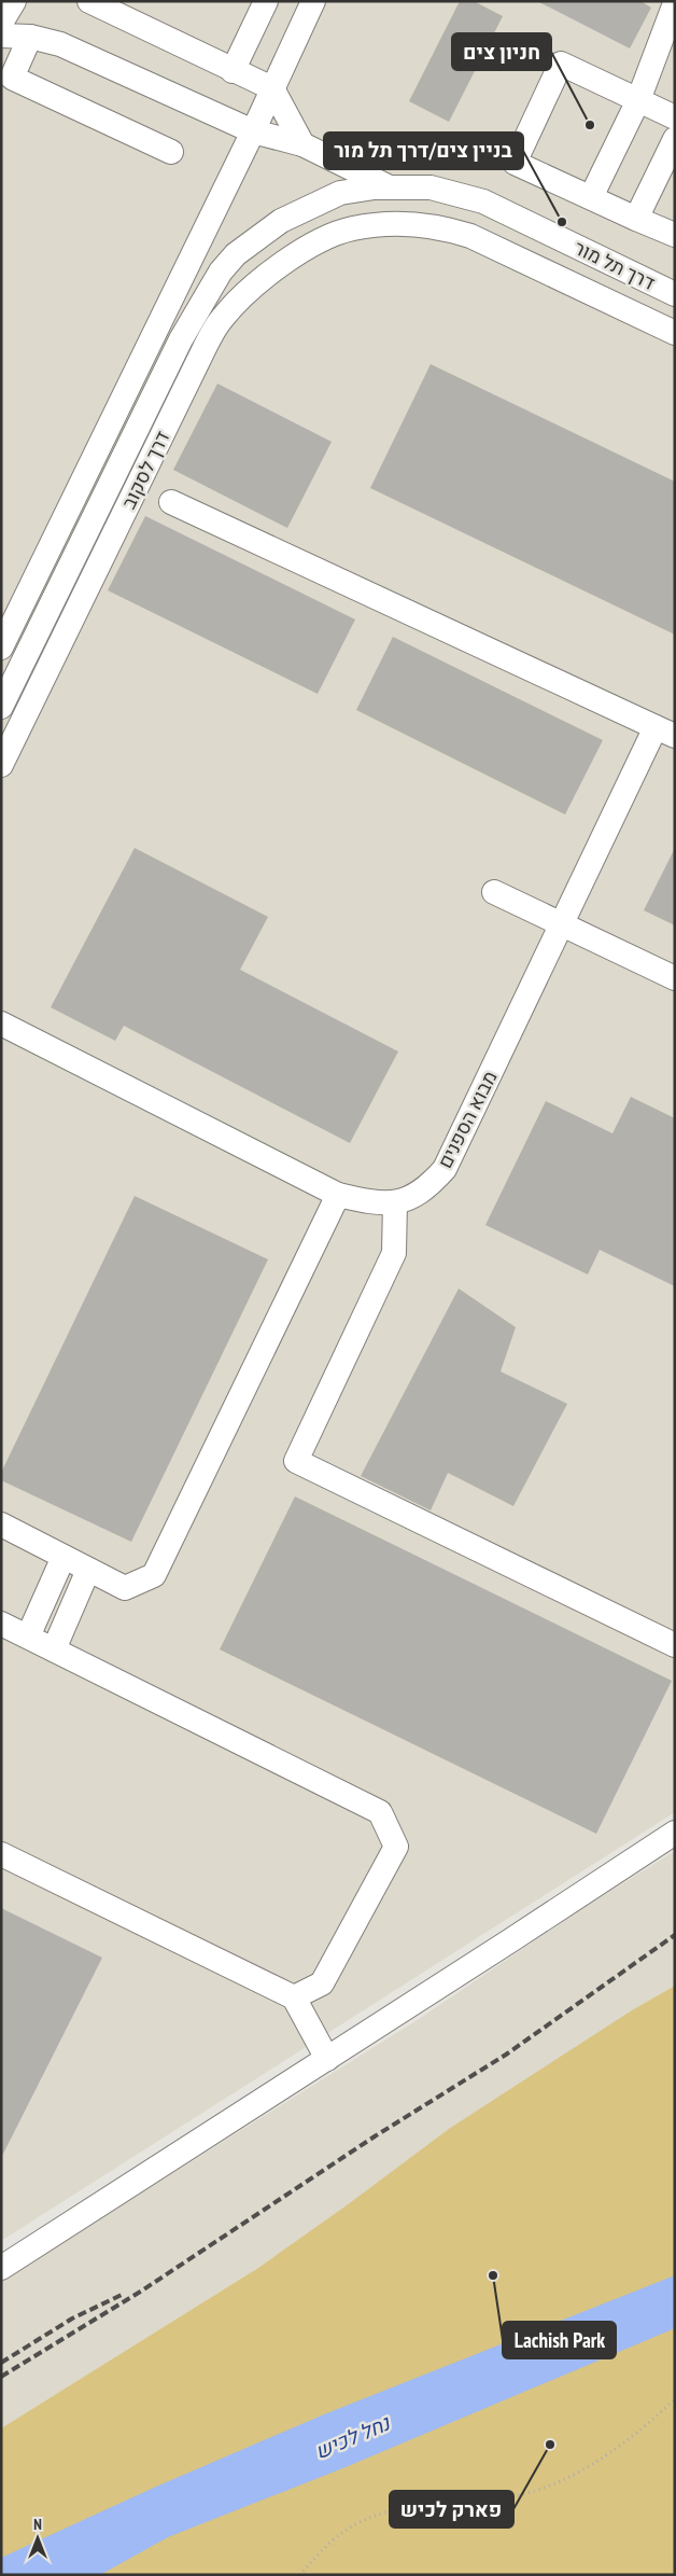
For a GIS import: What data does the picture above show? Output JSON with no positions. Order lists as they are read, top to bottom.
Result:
{
  "streets": {
    "street": ["דרך תל מור", "דרך לסקוב", "מבוא הספנים"]
  },
  "crossings": [
    ["דרך תל מור", "דרך לסקוב"]
  ],
  "water": ["נחל לכיש"],
  "places": [
    "חניון צים",
    "בניין צים/דרך תל מור",
    "Lachish Park",
    "פארק לכיש"
  ],
  "north": "top"
}
